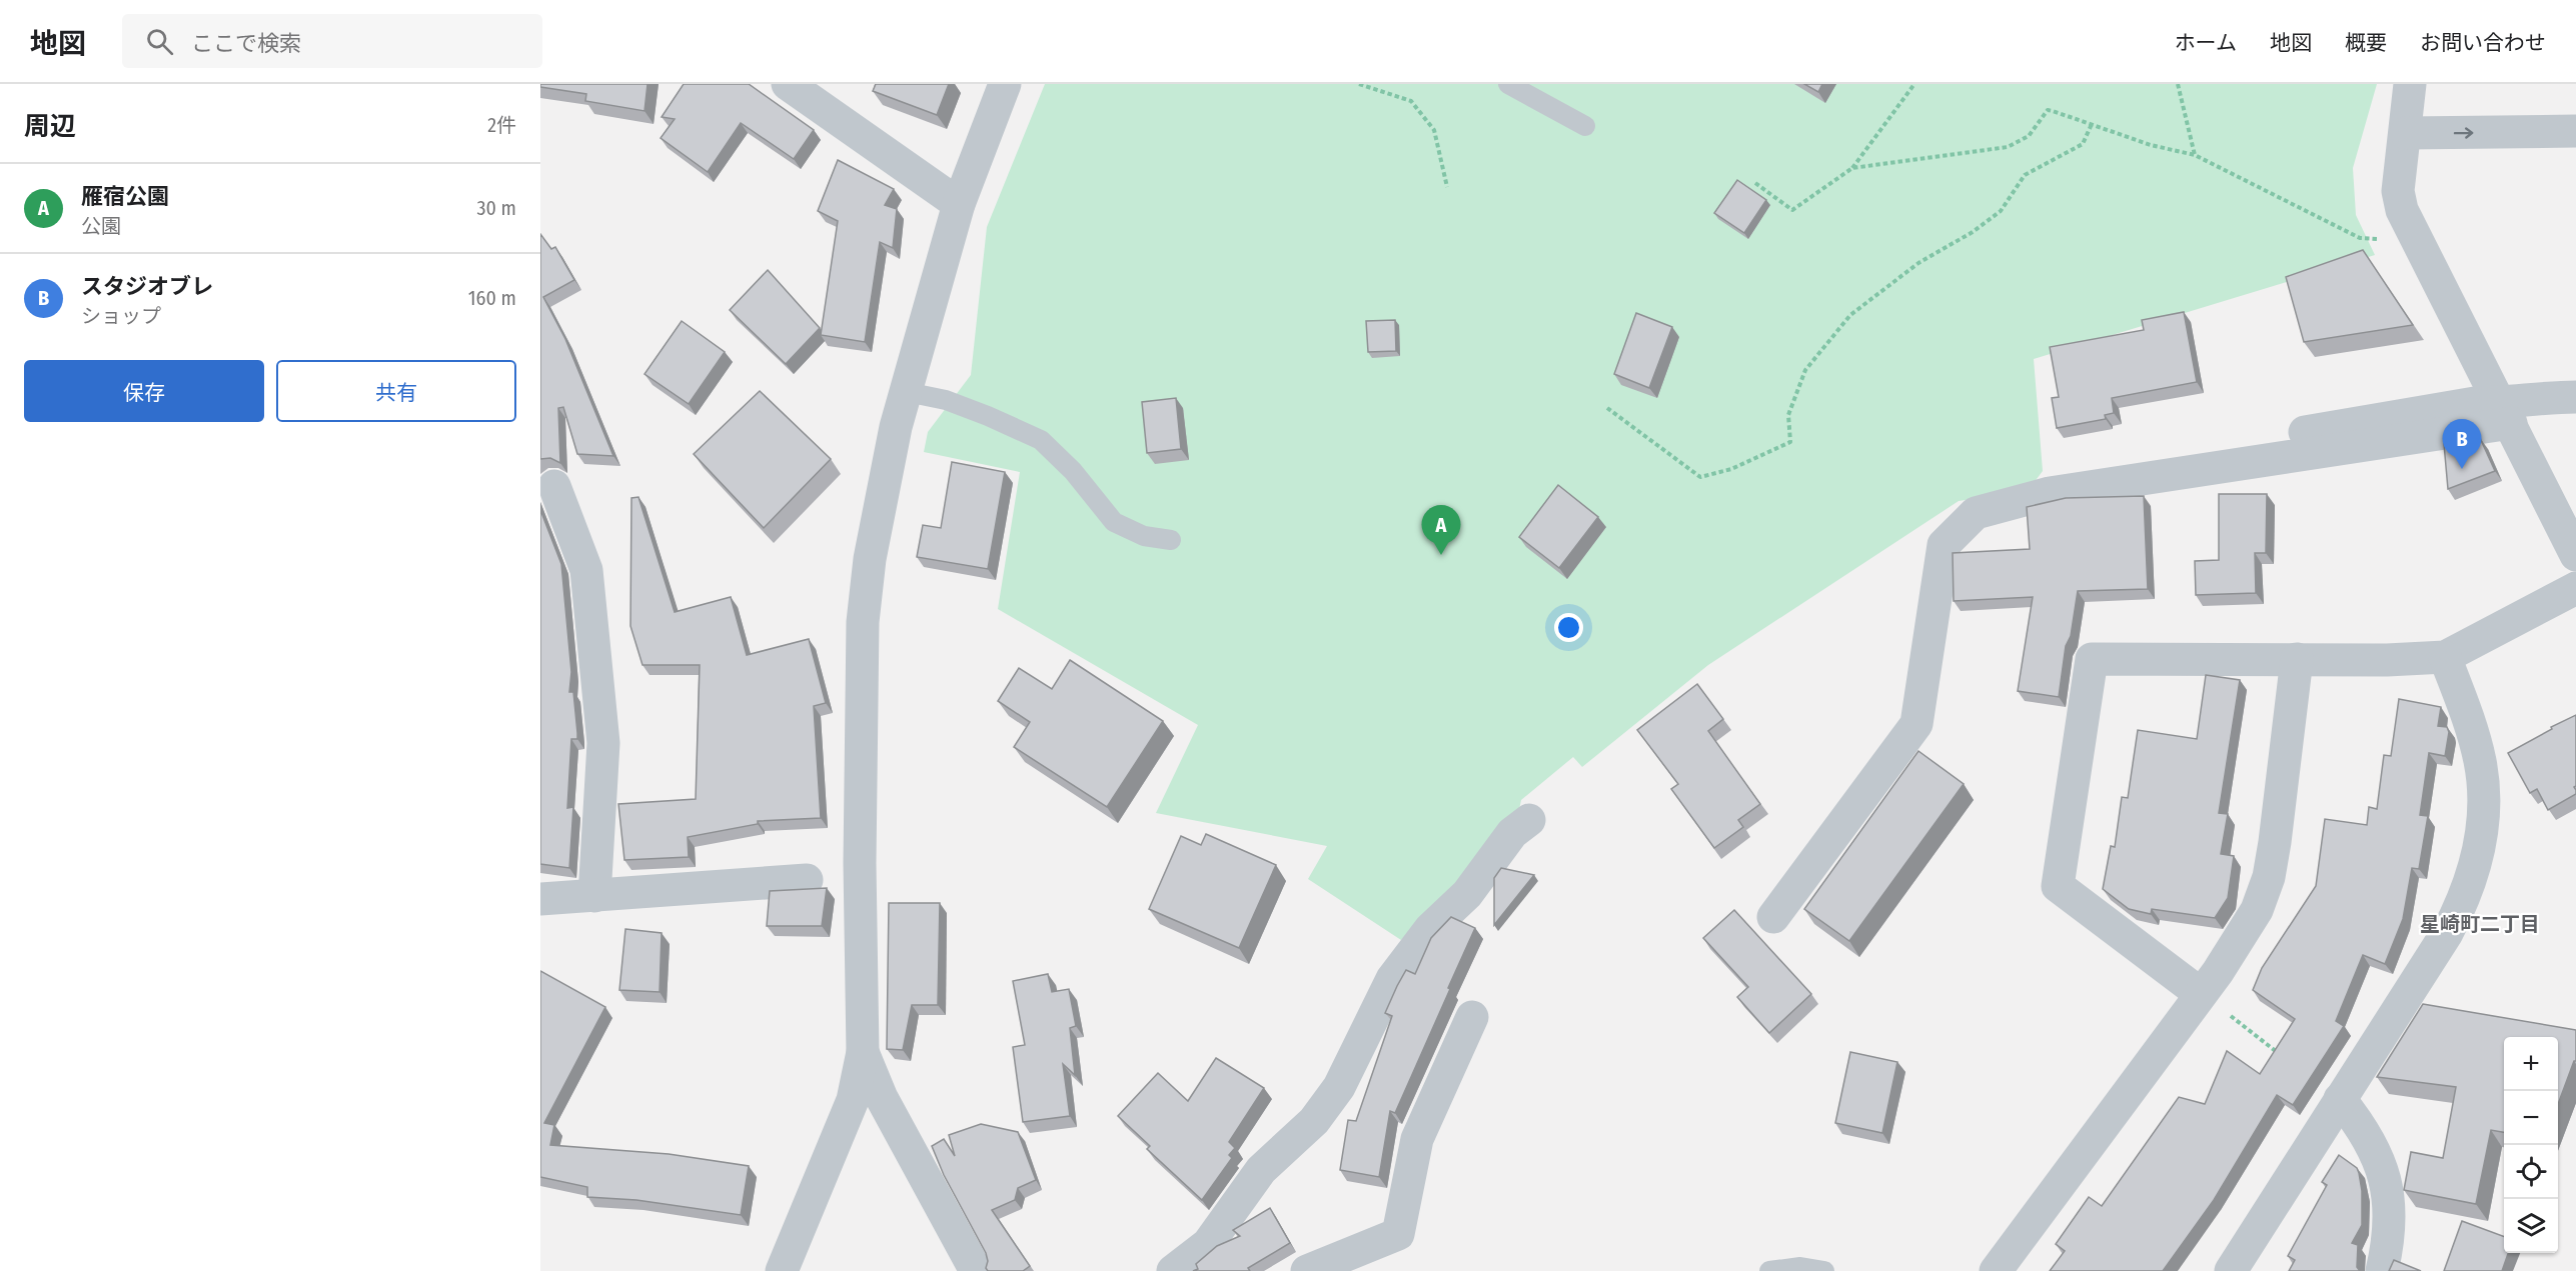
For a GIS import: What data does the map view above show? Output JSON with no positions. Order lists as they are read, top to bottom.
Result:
{
  "districts": ["星崎町二丁目"],
  "page": {
    "header": "地図",
    "search": "ここで検索",
    "nav": [
      "ホーム",
      "地図",
      "概要",
      "お問い合わせ"
    ],
    "heading": ["周辺", "2件"],
    "list": [
      {
        "mark": "A",
        "name": "雁宿公園",
        "note": "公園",
        "value": "30 m"
      },
      {
        "mark": "B",
        "name": "スタジオブレ",
        "note": "ショップ",
        "value": "160 m"
      }
    ],
    "buttons": ["保存", "共有"],
    "pins": ["B", "A"],
    "map_buttons": ["+", "−"]
  }
}
